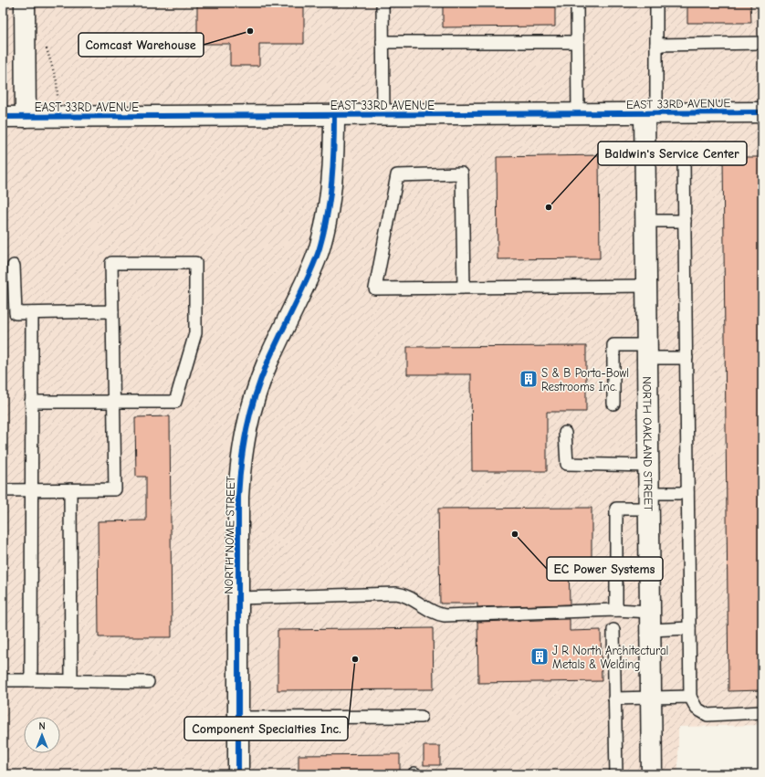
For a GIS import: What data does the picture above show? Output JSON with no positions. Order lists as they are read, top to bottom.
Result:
{
  "streets": {
    "street": ["EAST 33RD AVENUE", "NORTH OAKLAND STREET", "NORTH NOME STREET"]
  },
  "crossings": [
    ["EAST 33RD AVENUE", "NORTH OAKLAND STREET"],
    ["EAST 33RD AVENUE", "NORTH NOME STREET"]
  ],
  "places": {
    "other": [
      "Comcast Warehouse",
      "Baldwin's Service Center",
      "EC Power Systems",
      "Component Specialties Inc."
    ],
    "building": ["S & B Porta-Bowl Restrooms Inc.", "J R North Architectural Metals & Welding"]
  },
  "north": "top"
}
